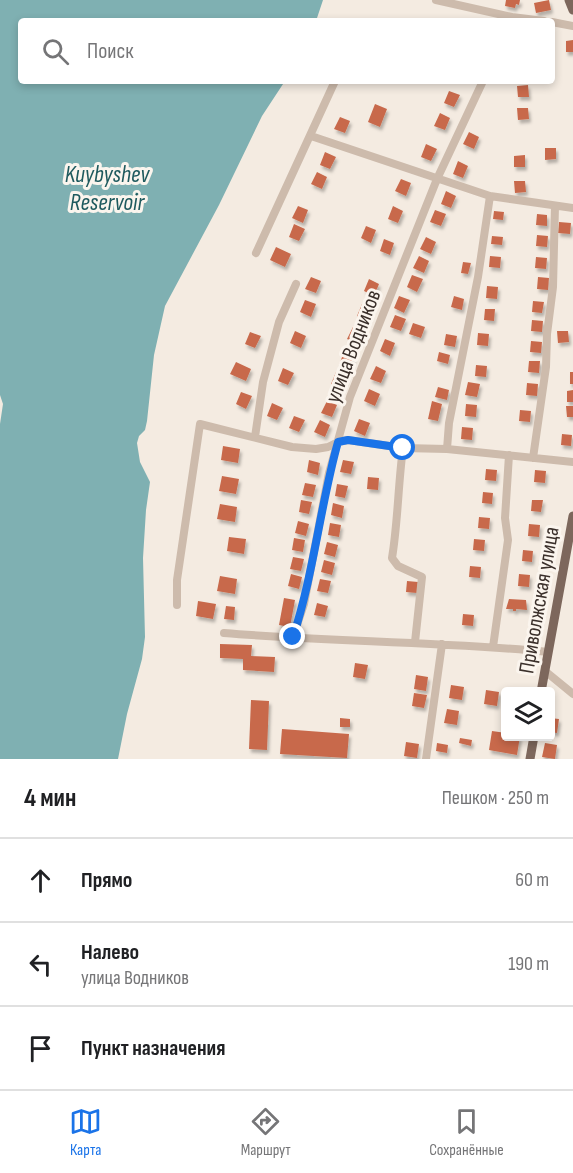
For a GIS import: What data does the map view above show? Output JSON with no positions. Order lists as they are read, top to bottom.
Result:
{
  "streets": {
    "main road": ["Приволжская улица"],
    "street": ["улица Водников"]
  },
  "water": ["Kuybyshev Reservoir"],
  "page": {
    "search": "Поиск",
    "heading": ["4 мин", "Пешком · 250 m"],
    "list": [
      ["Прямо", "60 m"],
      ["Налево", "улица Водников", "190 m"],
      "Пункт назначения"
    ],
    "nav": ["Карта", "Маршрут", "Сохранённые"]
  }
}
